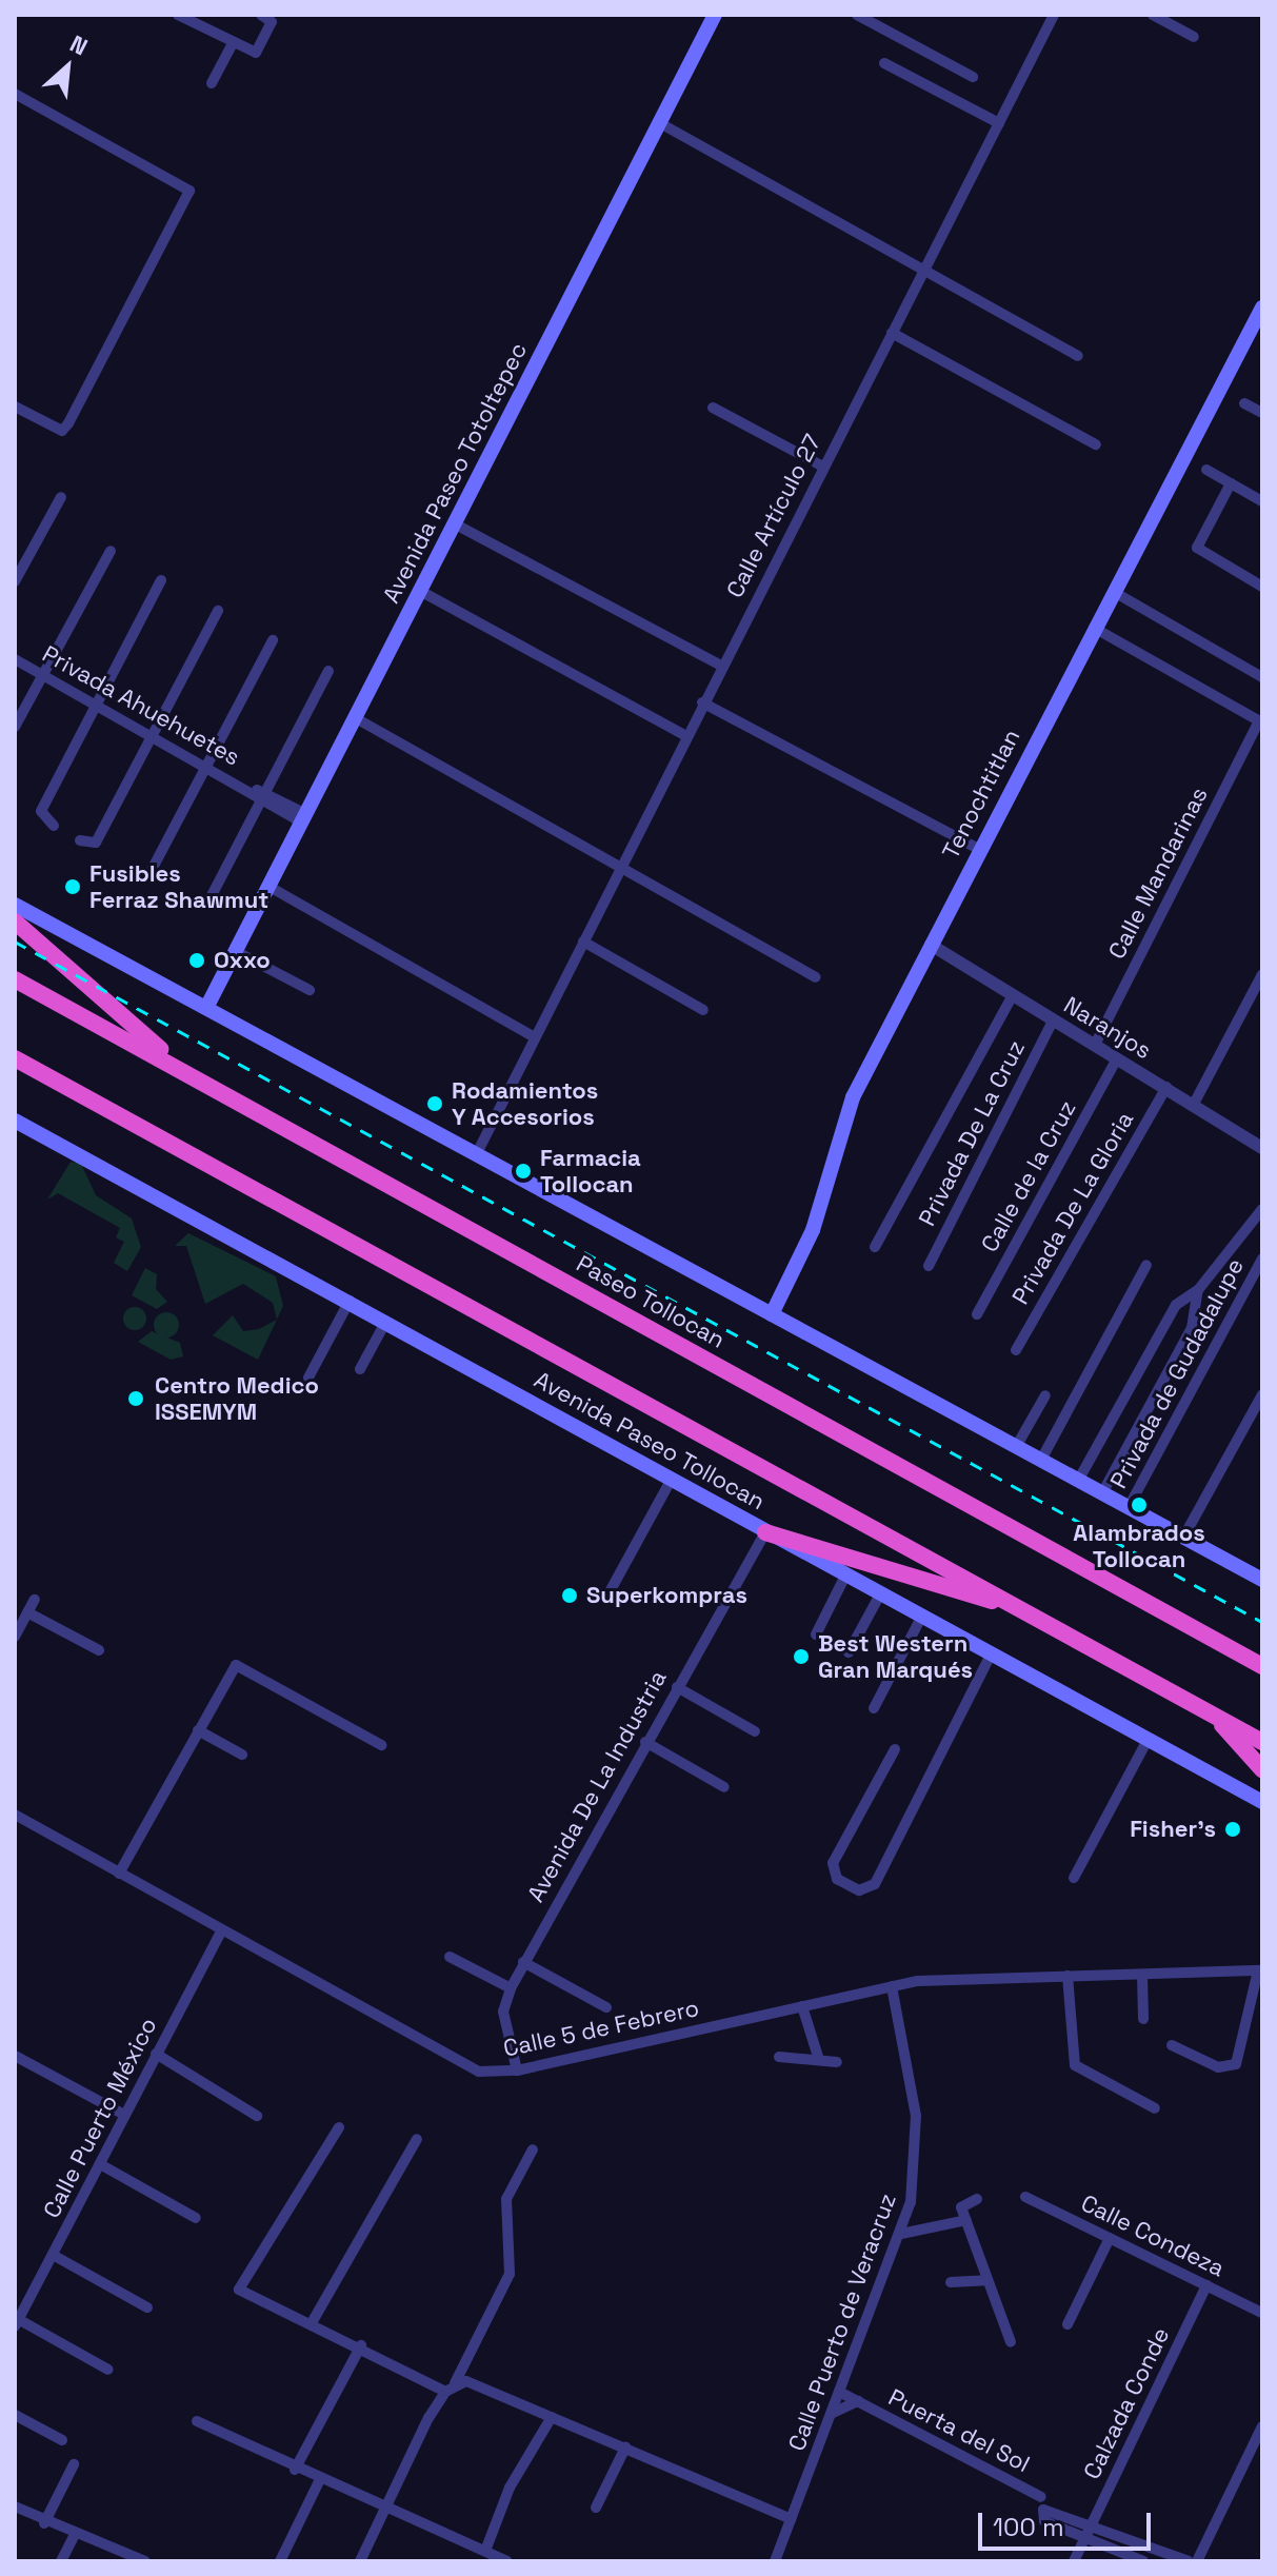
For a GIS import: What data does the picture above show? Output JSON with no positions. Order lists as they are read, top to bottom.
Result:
{
  "streets": {
    "highway": ["Paseo Tollocan"],
    "main road": ["Avenida Paseo Totoltepec", "Tenochtitlan", "Avenida Paseo Tollocan"],
    "street": [
      "Calle Artículo 27",
      "Privada Ahuehuetes",
      "Calle Mandarinas",
      "Naranjos",
      "Privada De La Cruz",
      "Calle de la Cruz",
      "Privada De La Gloria",
      "Privada de Gudadalupe",
      "Avenida De La Industria",
      "Calle 5 de Febrero",
      "Calle Puerto México",
      "Calle Condeza",
      "Calle Puerto de Veracruz",
      "Calzada Conde",
      "Puerta del Sol"
    ]
  },
  "crossings": [
    ["Avenida Paseo Totoltepec", "Privada Ahuehuetes"],
    ["Tenochtitlan", "Naranjos"],
    ["Calle Mandarinas", "Naranjos"],
    ["Naranjos", "Privada De La Cruz"],
    ["Naranjos", "Calle de la Cruz"],
    ["Naranjos", "Privada De La Gloria"],
    ["Avenida Paseo Tollocan", "Avenida De La Industria"],
    ["Avenida De La Industria", "Calle 5 de Febrero"],
    ["Calle 5 de Febrero", "Calle Puerto México"],
    ["Calle 5 de Febrero", "Calle Puerto de Veracruz"],
    ["Calle Condeza", "Calzada Conde"],
    ["Calle Puerto de Veracruz", "Puerta del Sol"]
  ],
  "places": [
    "Fusibles Ferraz Shawmut",
    "Oxxo",
    "Rodamientos Y Accesorios",
    "Farmacia Tollocan",
    "Centro Medico ISSEMYM",
    "Alambrados Tollocan",
    "Superkompras",
    "Best Western Gran Marqués",
    "Fisher’s"
  ],
  "scale_bar": "100 m",
  "north": "top right"
}
